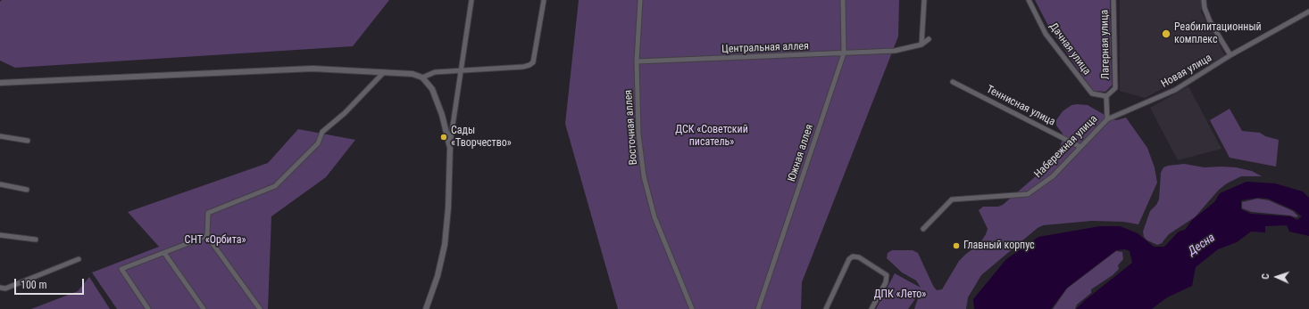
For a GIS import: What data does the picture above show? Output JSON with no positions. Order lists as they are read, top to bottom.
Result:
{
  "streets": {
    "street": [
      "Лагерная улица",
      "Центральная аллея",
      "Дачная улица",
      "Новая улица",
      "Теннисная улица",
      "Восточная аллея",
      "Набережная улица",
      "Южная аллея"
    ]
  },
  "crossings": [
    ["Лагерная улица", "Дачная улица"],
    ["Центральная аллея", "Восточная аллея"],
    ["Центральная аллея", "Южная аллея"],
    ["Новая улица", "Набережная улица"],
    ["Теннисная улица", "Набережная улица"]
  ],
  "water": ["Десна"],
  "parks": ["ДСК «Советский писатель»", "СНТ «Орбита»", "ДПК «Лето»"],
  "places": ["Реабилитационный комплекс", "Сады «Творчество»", "Главный корпус"],
  "scale_bar": "100 m",
  "north": "left"
}
